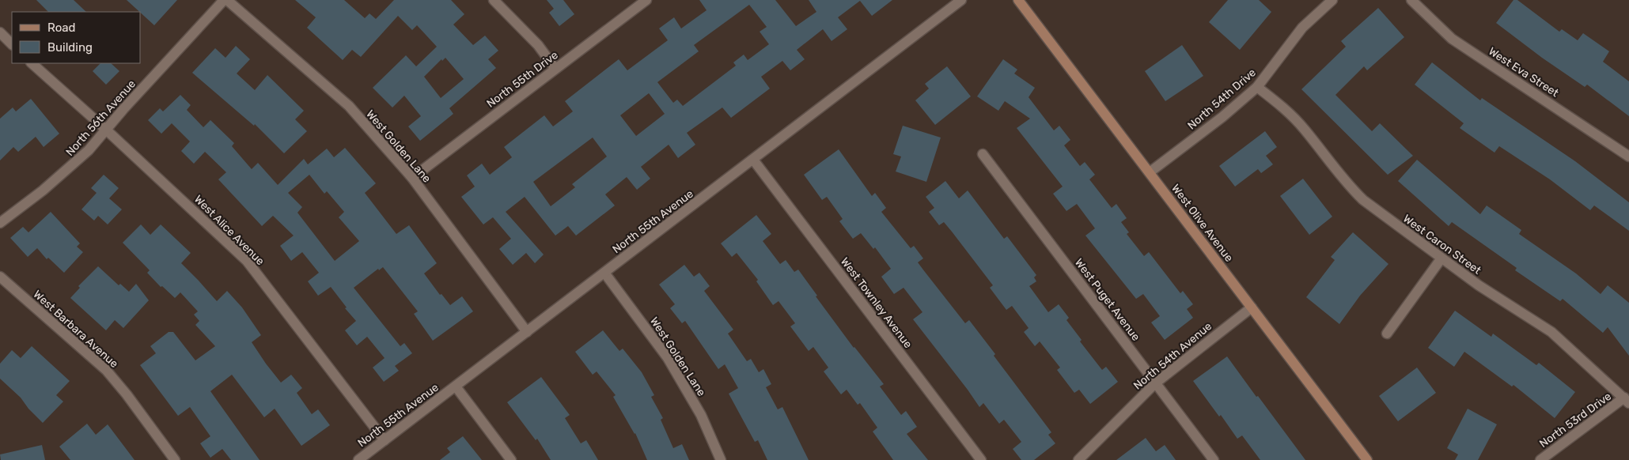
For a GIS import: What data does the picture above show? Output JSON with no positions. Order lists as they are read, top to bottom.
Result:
{
  "streets": {
    "main road": ["West Olive Avenue"],
    "street": [
      "West Eva Street",
      "North 55th Drive",
      "North 54th Drive",
      "North 56th Avenue",
      "West Golden Lane",
      "North 55th Avenue",
      "West Alice Avenue",
      "West Caron Street",
      "West Puget Avenue",
      "West Townley Avenue",
      "West Barbara Avenue",
      "North 54th Avenue",
      "North 53rd Drive"
    ]
  },
  "crossings": [
    ["North 55th Drive", "West Golden Lane"],
    ["North 54th Drive", "West Olive Avenue"],
    ["North 54th Drive", "West Caron Street"],
    ["North 56th Avenue", "West Alice Avenue"],
    ["West Golden Lane", "North 55th Avenue"],
    ["North 55th Avenue", "West Alice Avenue"],
    ["North 55th Avenue", "West Townley Avenue"],
    ["West Olive Avenue", "North 54th Avenue"],
    ["West Caron Street", "North 53rd Drive"],
    ["West Puget Avenue", "North 54th Avenue"]
  ],
  "legend": ["Road", "Building"]
}
